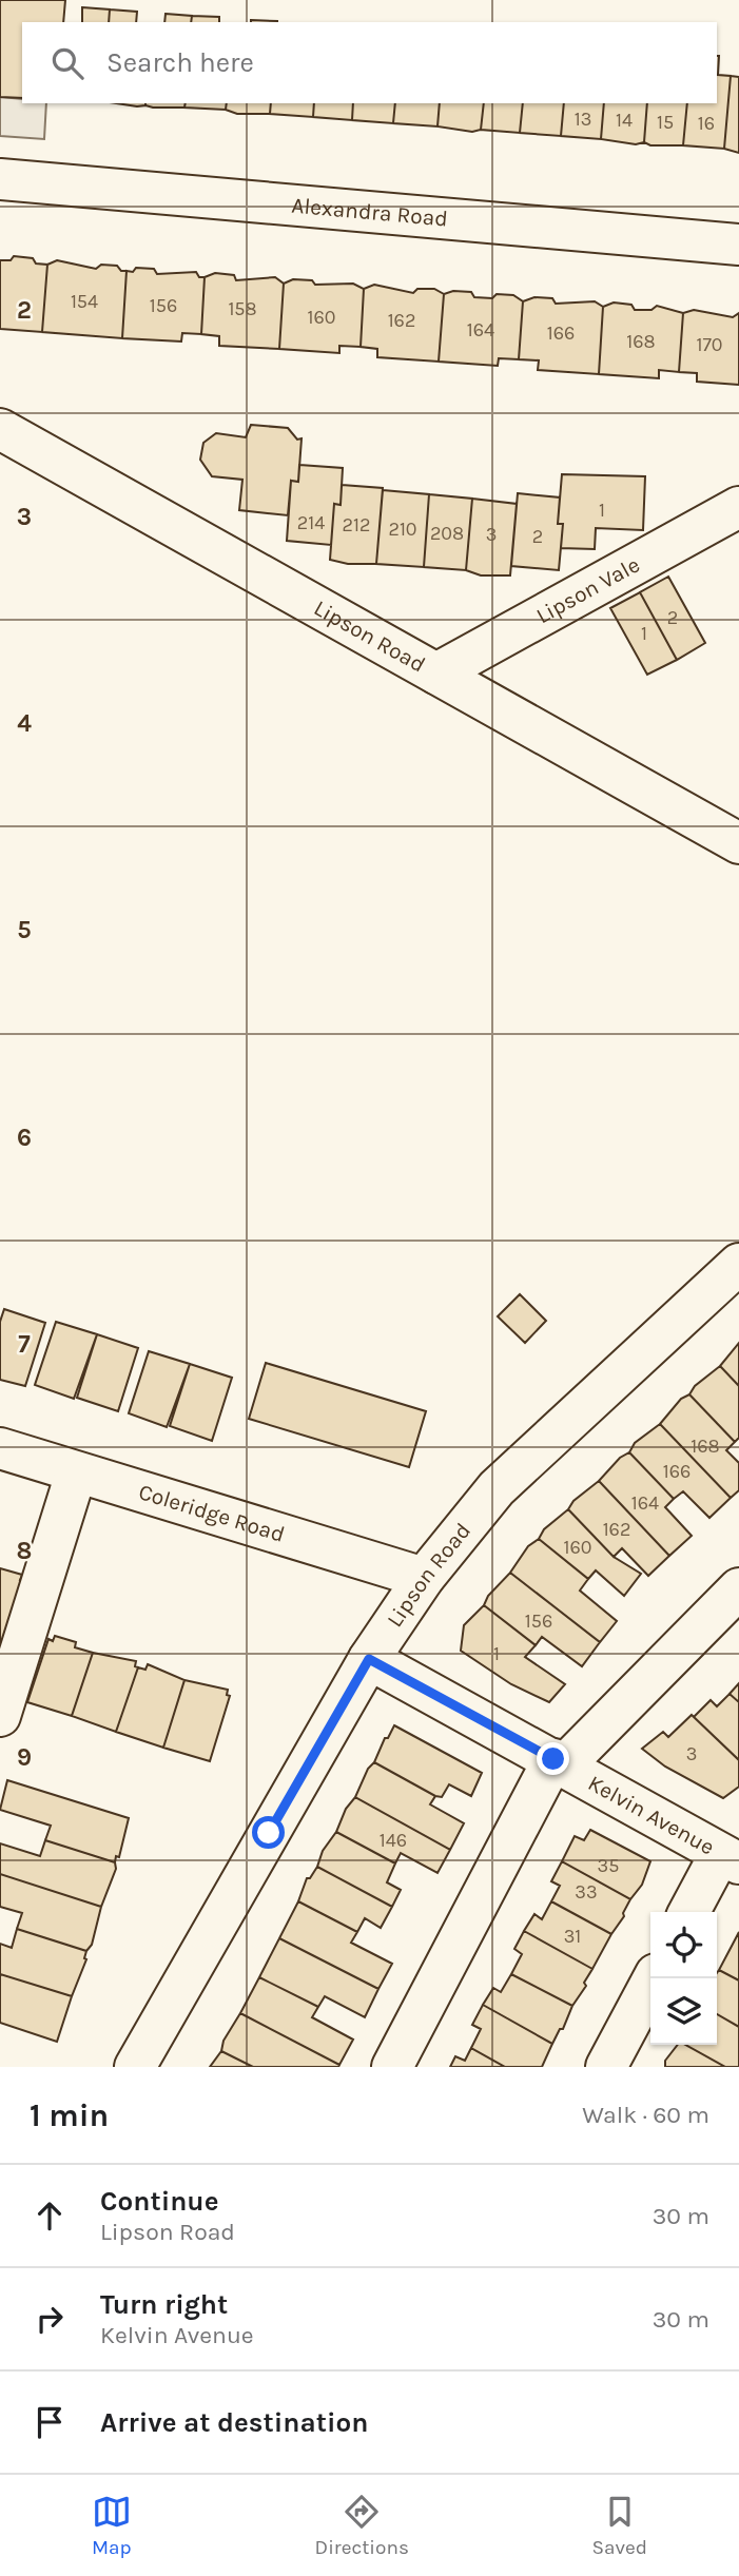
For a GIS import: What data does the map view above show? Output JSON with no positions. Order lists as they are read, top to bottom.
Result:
{
  "streets": {
    "street": [
      "Alexandra Road",
      "Lipson Vale",
      "Lipson Road",
      "Coleridge Road",
      "Kelvin Avenue"
    ]
  },
  "crossings": [
    ["Lipson Vale", "Lipson Road"],
    ["Lipson Road", "Coleridge Road"],
    ["Lipson Road", "Kelvin Avenue"]
  ],
  "house_numbers": [
    "13",
    "14",
    "15",
    "16",
    "154",
    "156",
    "158",
    "160",
    "162",
    "164",
    "166",
    "168",
    "170",
    "1",
    "214",
    "212",
    "210",
    "208",
    "3",
    "2",
    "2",
    "1",
    "168",
    "166",
    "164",
    "162",
    "160",
    "156",
    "1",
    "3",
    "146",
    "35",
    "33",
    "31"
  ],
  "page": {
    "search": "Search here",
    "heading": ["1 min", "Walk · 60 m"],
    "list": [
      ["Continue", "Lipson Road", "30 m"],
      ["Turn right", "Kelvin Avenue", "30 m"],
      "Arrive at destination"
    ],
    "nav": ["Map", "Directions", "Saved"]
  },
  "grid": {
    "rows": [
      "2",
      "3",
      "4",
      "5",
      "6",
      "7",
      "8",
      "9"
    ]
  }
}
